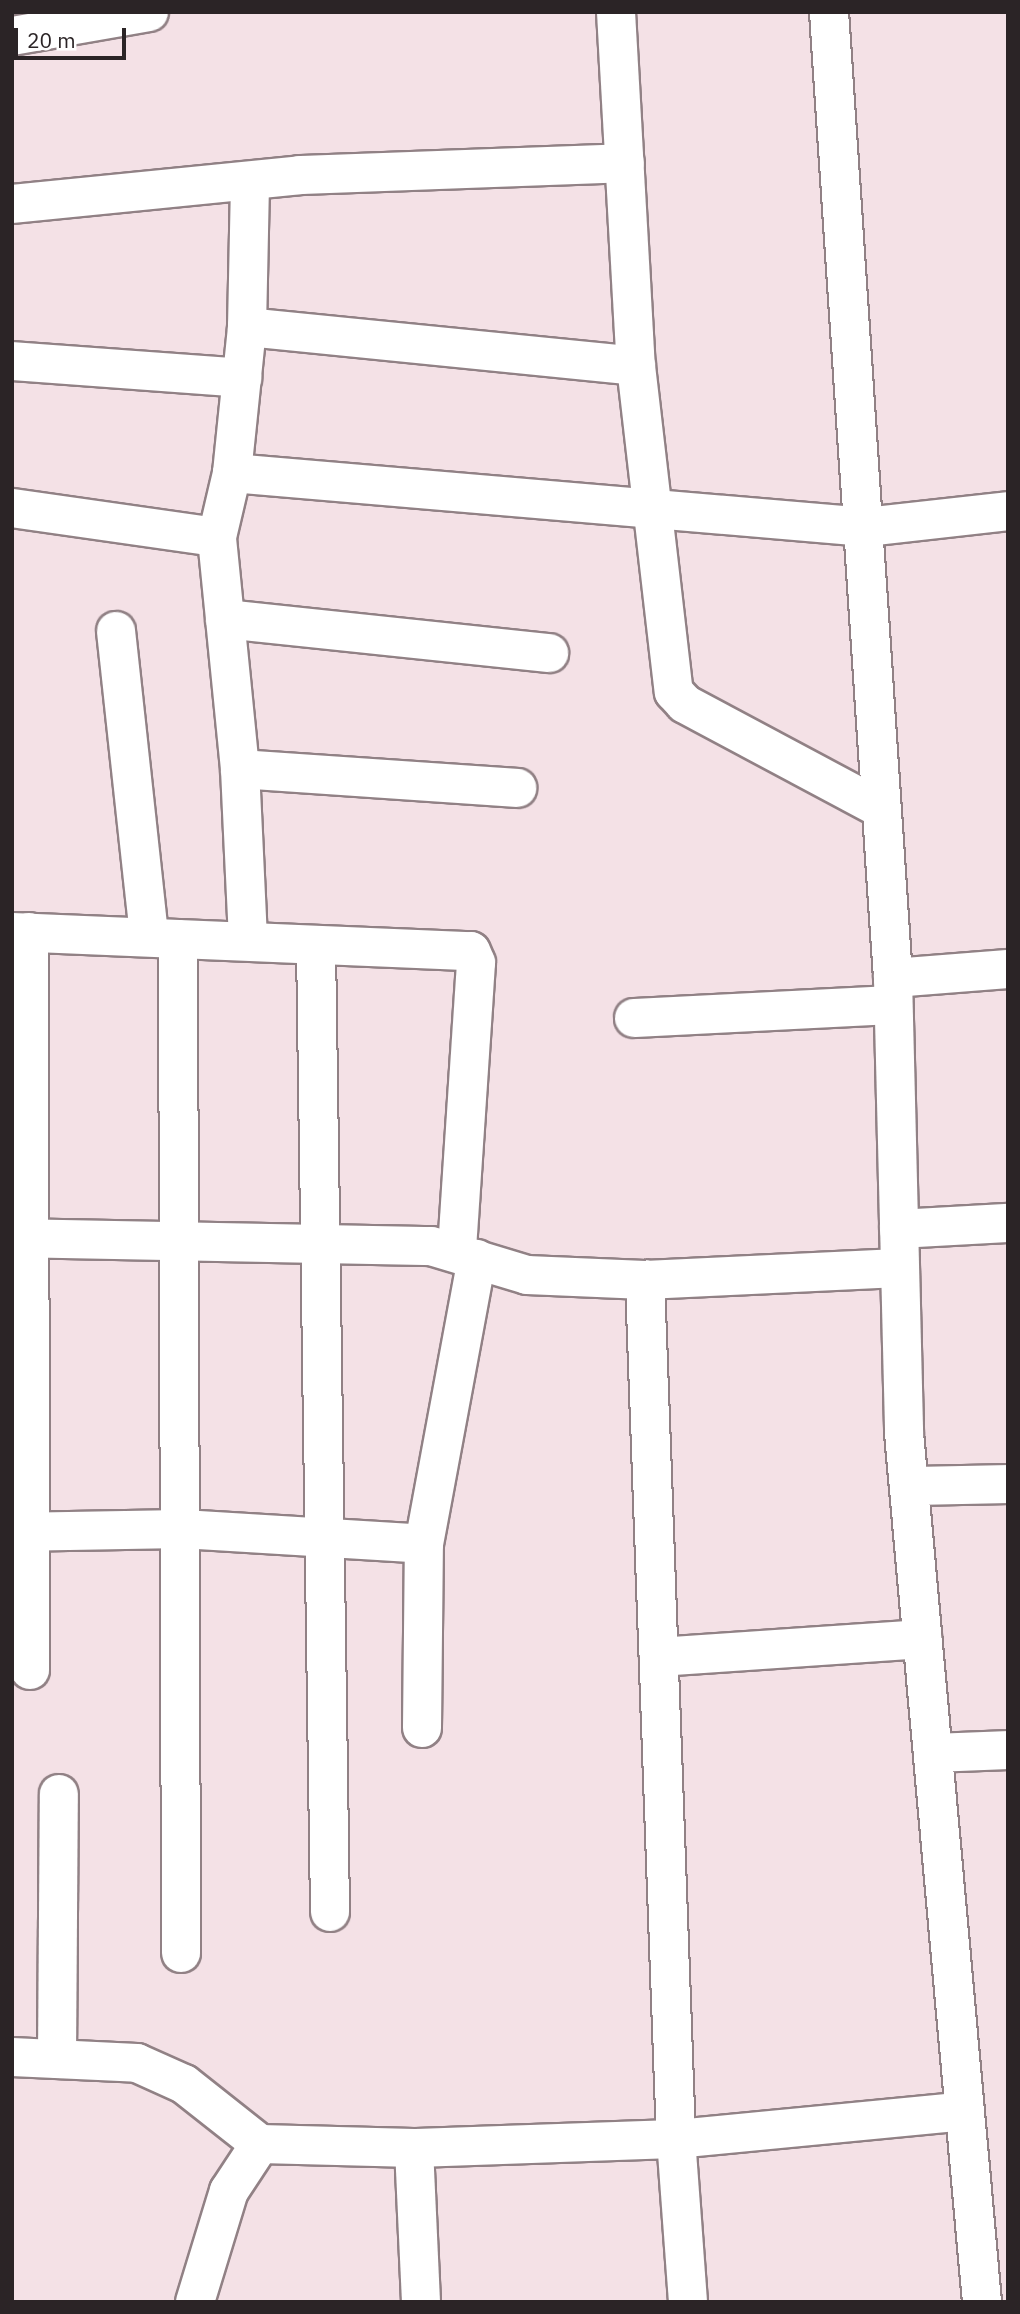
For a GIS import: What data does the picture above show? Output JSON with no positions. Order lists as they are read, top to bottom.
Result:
{
  "scale_bar": "20 m"
}
